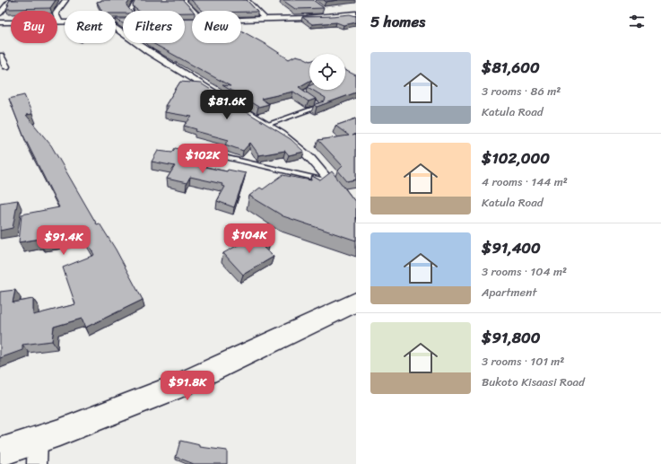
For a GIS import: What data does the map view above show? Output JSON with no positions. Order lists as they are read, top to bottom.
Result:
{
  "page": {
    "heading": "5 homes",
    "chip": [
      "Buy",
      "Rent",
      "Filters",
      "New"
    ],
    "list": [
      {
        "name": "$81,600",
        "note": "3 rooms · 86 m² · Katula Road"
      },
      {
        "name": "$102,000",
        "note": "4 rooms · 144 m² · Katula Road"
      },
      {
        "name": "$91,400",
        "note": "3 rooms · 104 m² · Apartment"
      },
      {
        "name": "$91,800",
        "note": "3 rooms · 101 m² · Bukoto Kisaasi Road"
      }
    ],
    "price": [
      "$81.6K",
      "$102K",
      "$104K",
      "$91.4K",
      "$91.8K"
    ]
  }
}
